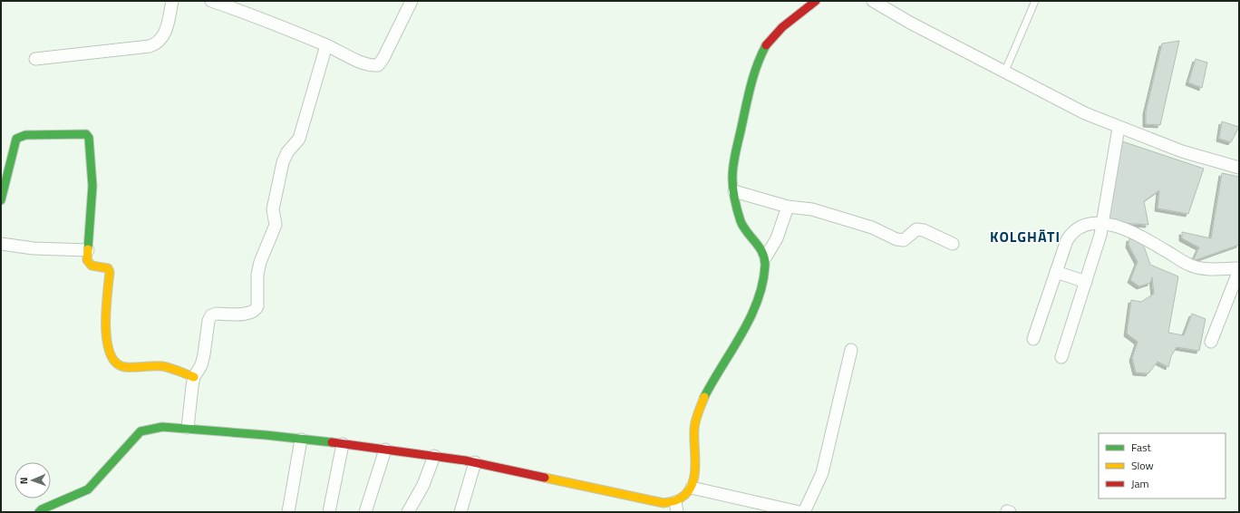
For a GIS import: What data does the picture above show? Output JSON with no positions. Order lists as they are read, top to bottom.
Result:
{
  "districts": ["KOLGHĀTI"],
  "legend": ["Fast", "Slow", "Jam"],
  "north": "left"
}
